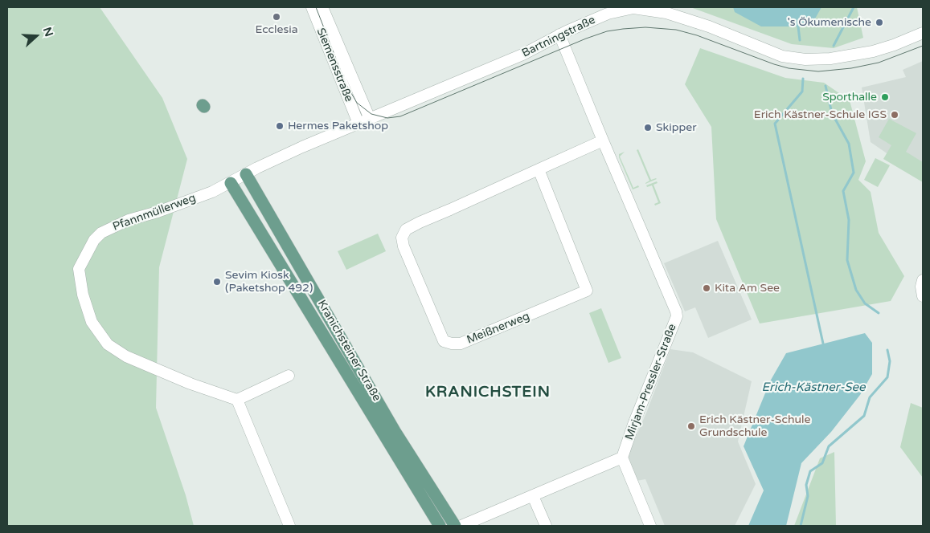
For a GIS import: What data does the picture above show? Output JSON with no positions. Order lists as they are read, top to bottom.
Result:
{
  "streets": {
    "main road": ["Kranichsteiner Straße"],
    "street": [
      "Bartningstraße",
      "Siemensstraße",
      "Pfannmüllerweg",
      "Meißnerweg",
      "Mirjam-Pressler-Straße"
    ]
  },
  "crossings": [
    ["Bartningstraße", "Siemensstraße"],
    ["Bartningstraße", "Pfannmüllerweg"],
    ["Bartningstraße", "Kranichsteiner Straße"],
    ["Bartningstraße", "Mirjam-Pressler-Straße"],
    ["Pfannmüllerweg", "Kranichsteiner Straße"],
    ["Meißnerweg", "Mirjam-Pressler-Straße"]
  ],
  "districts": ["KRANICHSTEIN"],
  "water": ["Erich-Kästner-See"],
  "places": [
    "Ecclesia",
    "'s Ökumenische",
    "Sporthalle",
    "Erich Kästner-Schule IGS",
    "Hermes Paketshop",
    "Skipper",
    "Sevim Kiosk (Paketshop 492)",
    "Kita Am See",
    "Erich Kästner-Schule Grundschule"
  ],
  "north": "right"
}
